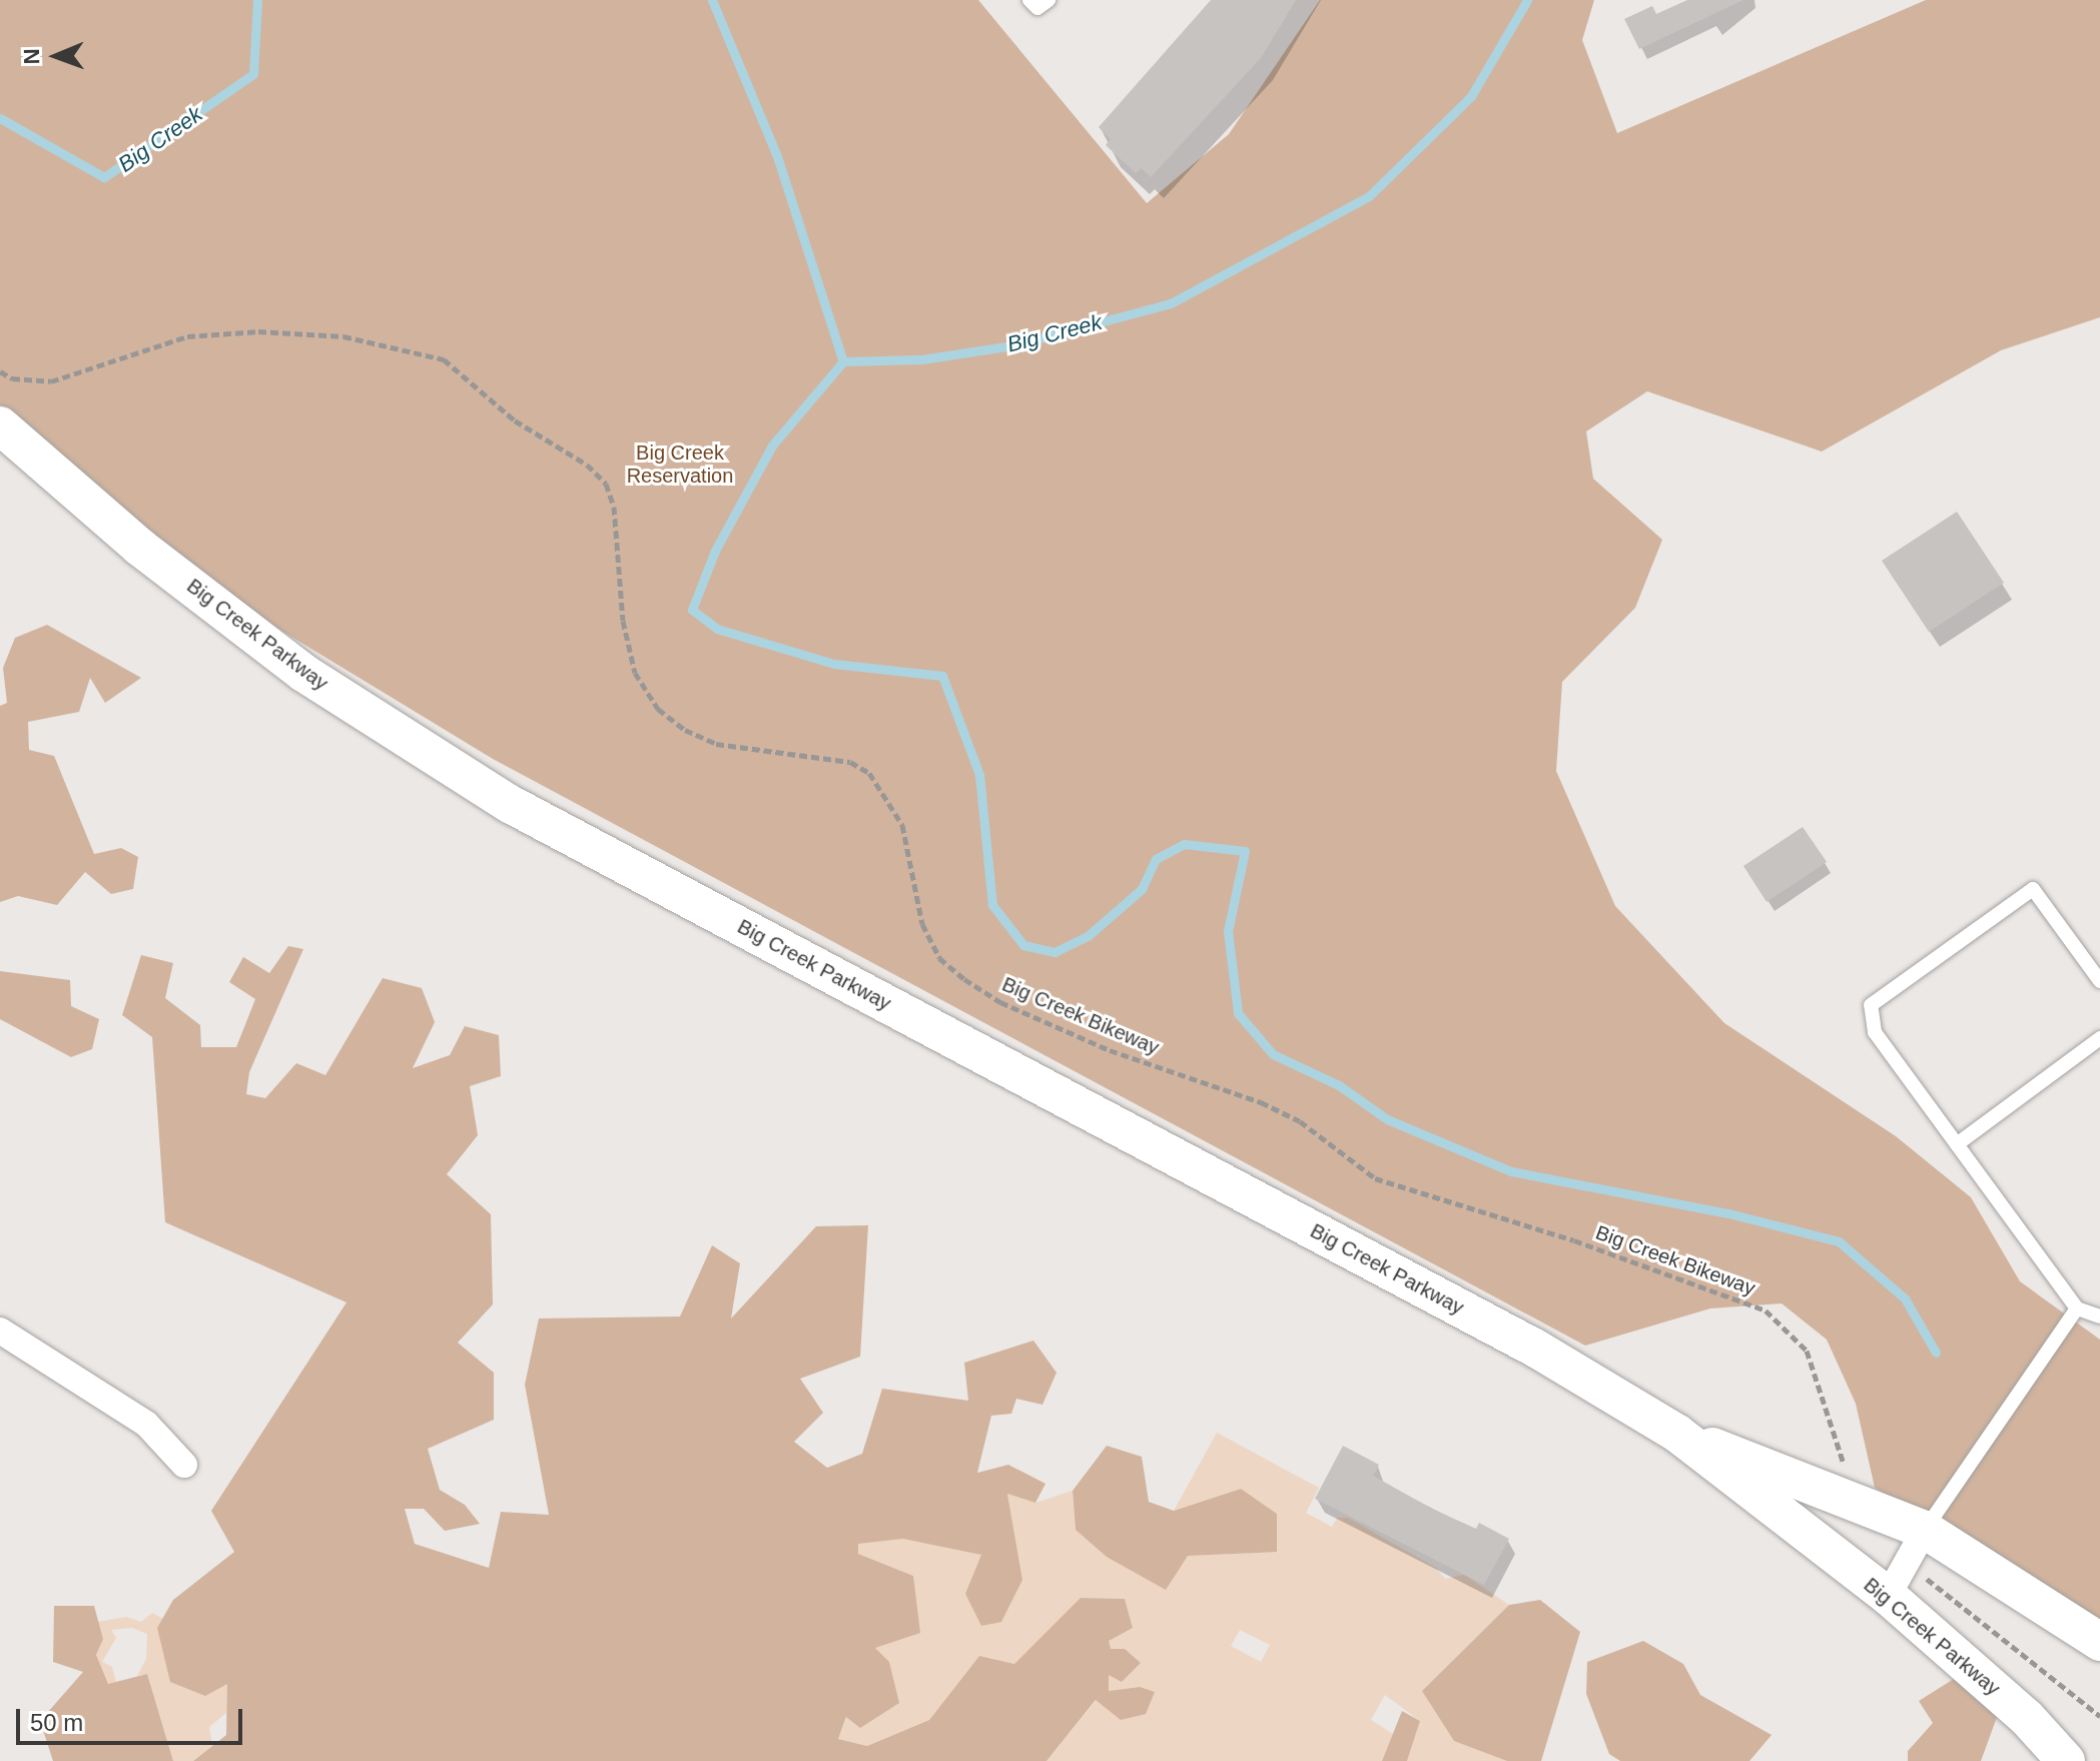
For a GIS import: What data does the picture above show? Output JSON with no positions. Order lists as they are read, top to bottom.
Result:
{
  "streets": {
    "street": ["Big Creek Parkway"],
    "path": ["Big Creek Bikeway"]
  },
  "water": ["Big Creek"],
  "parks": ["Big Creek Reservation"],
  "scale_bar": "50 m",
  "north": "left"
}
